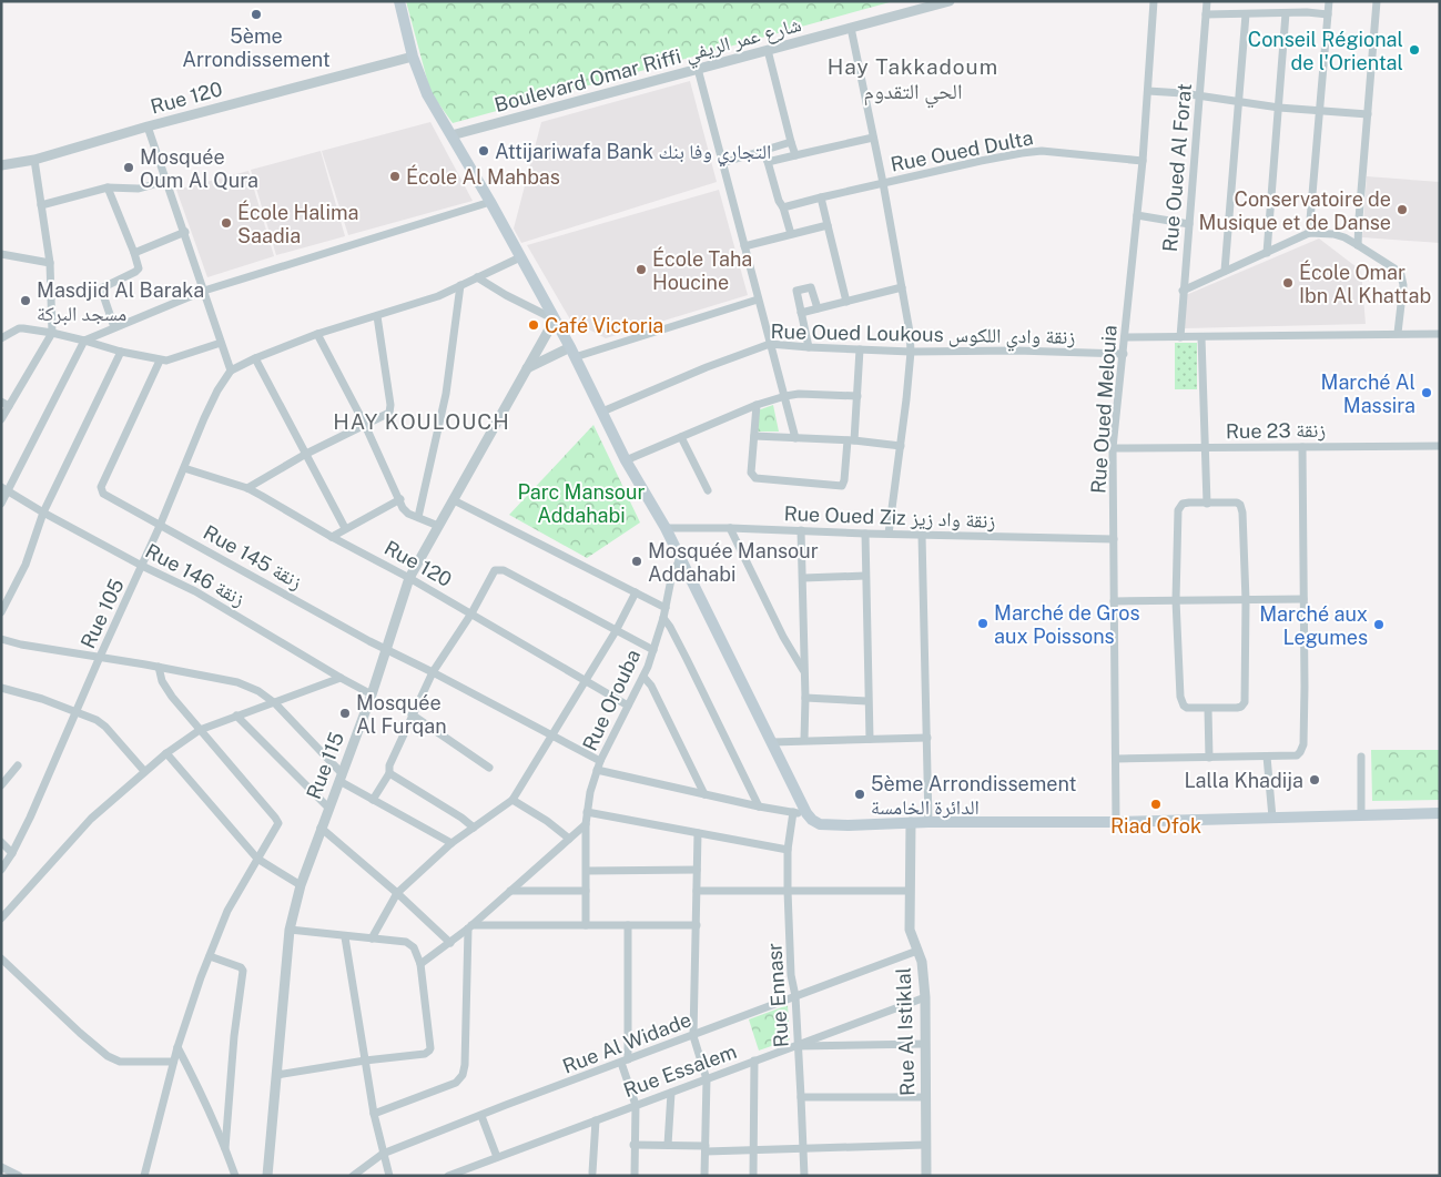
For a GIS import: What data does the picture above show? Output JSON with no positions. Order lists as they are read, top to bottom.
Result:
{
  "streets": {
    "street": [
      "Boulevard Omar Riffi شارع عمر الريفي",
      "Rue 120",
      "Rue Oued Dulta",
      "Rue Oued Al Forat",
      "Rue Oued Loukous زنقة وادي اللكوس",
      "Rue Oued Melouia",
      "Rue 23 زنقة",
      "Rue Oued Ziz زنقة واد زيز",
      "Rue 145 زنقة",
      "Rue 146 زنقة",
      "Rue 105",
      "Rue Orouba",
      "Rue 115",
      "Rue Ennasr",
      "Rue Al Istiklal",
      "Rue Al Widade",
      "Rue Essalem"
    ]
  },
  "crossings": [
    ["Rue 120", "Rue 105"],
    ["Rue 120", "Rue Orouba"],
    ["Rue 120", "Rue 115"],
    ["Rue Oued Dulta", "Rue Oued Melouia"],
    ["Rue Oued Loukous زنقة وادي اللكوس", "Rue Oued Melouia"],
    ["Rue Oued Melouia", "Rue 23 زنقة"],
    ["Rue Oued Melouia", "Rue Oued Ziz زنقة واد زيز"],
    ["Rue 145 زنقة", "Rue 105"],
    ["Rue 145 زنقة", "Rue Orouba"],
    ["Rue 145 زنقة", "Rue 115"],
    ["Rue 146 زنقة", "Rue 105"],
    ["Rue 146 زنقة", "Rue 115"],
    ["Rue Ennasr", "Rue Al Widade"],
    ["Rue Ennasr", "Rue Essalem"],
    ["Rue Al Istiklal", "Rue Al Widade"],
    ["Rue Al Istiklal", "Rue Essalem"]
  ],
  "districts": ["Hay Takkadoum الحي التقدوم", "HAY KOULOUCH"],
  "parks": ["Parc Mansour Addahabi"],
  "places": [
    "5ème Arrondissement",
    "Conseil Régional de l'Oriental",
    "Attijariwafa Bank التجاري وفا بنك",
    "Mosquée Oum Al Qura",
    "École Al Mahbas",
    "Conservatoire de Musique et de Danse",
    "École Halima Saadia",
    "École Taha Houcine",
    "École Omar Ibn Al Khattab",
    "Masdjid Al Baraka مسجد البركة",
    "Café Victoria",
    "Marché Al Massira",
    "Mosquée Mansour Addahabi",
    "Marché de Gros aux Poissons",
    "Marché aux Legumes",
    "Mosquée Al Furqan",
    "Lalla Khadija",
    "5ème Arrondissement الدائرة الخامسة",
    "Riad Ofok"
  ]
}
